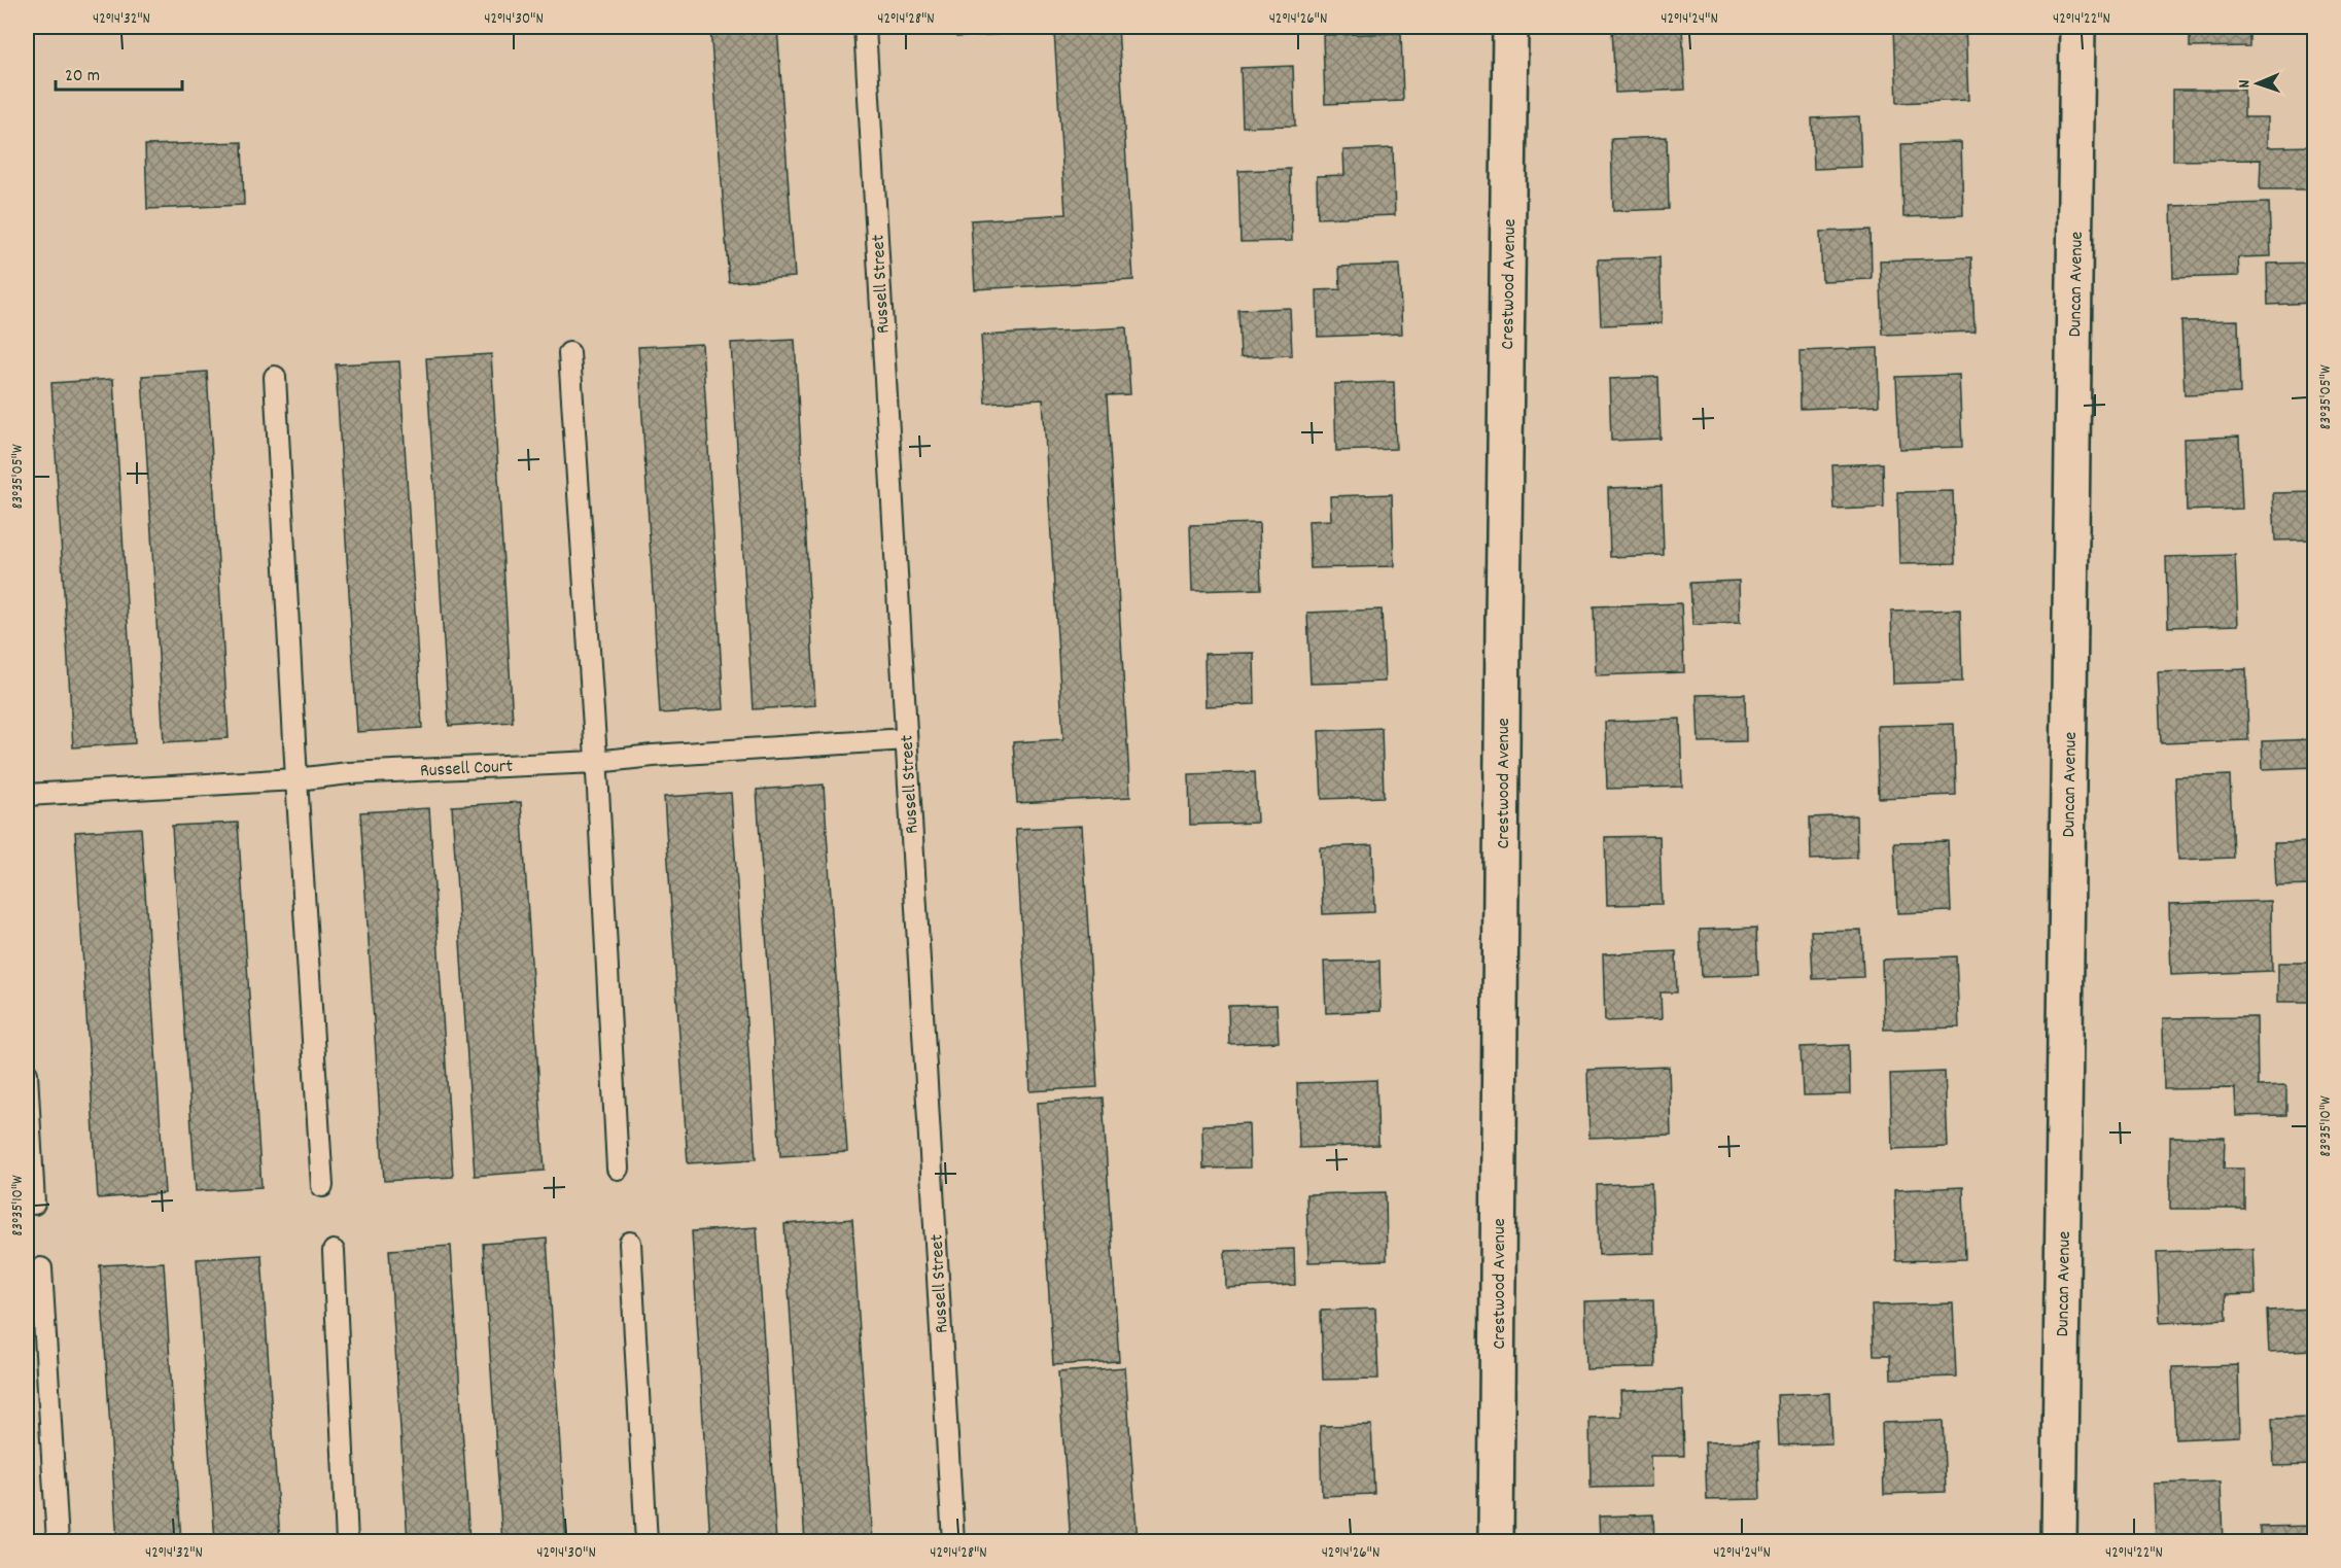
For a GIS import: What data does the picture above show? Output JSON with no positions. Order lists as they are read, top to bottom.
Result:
{
  "streets": {
    "street": ["Crestwood Avenue", "Duncan Avenue"],
    "lane": ["Russell Street", "Russell Court"]
  },
  "crossings": [
    ["Russell Street", "Russell Court"]
  ],
  "scale_bar": "20 m",
  "north": "left",
  "coordinates": [
    "42°14'32\"N",
    "42°14'30\"N",
    "42°14'28\"N",
    "42°14'26\"N",
    "42°14'24\"N",
    "42°14'22\"N",
    "83°35'05\"W",
    "83°35'10\"W"
  ]
}
